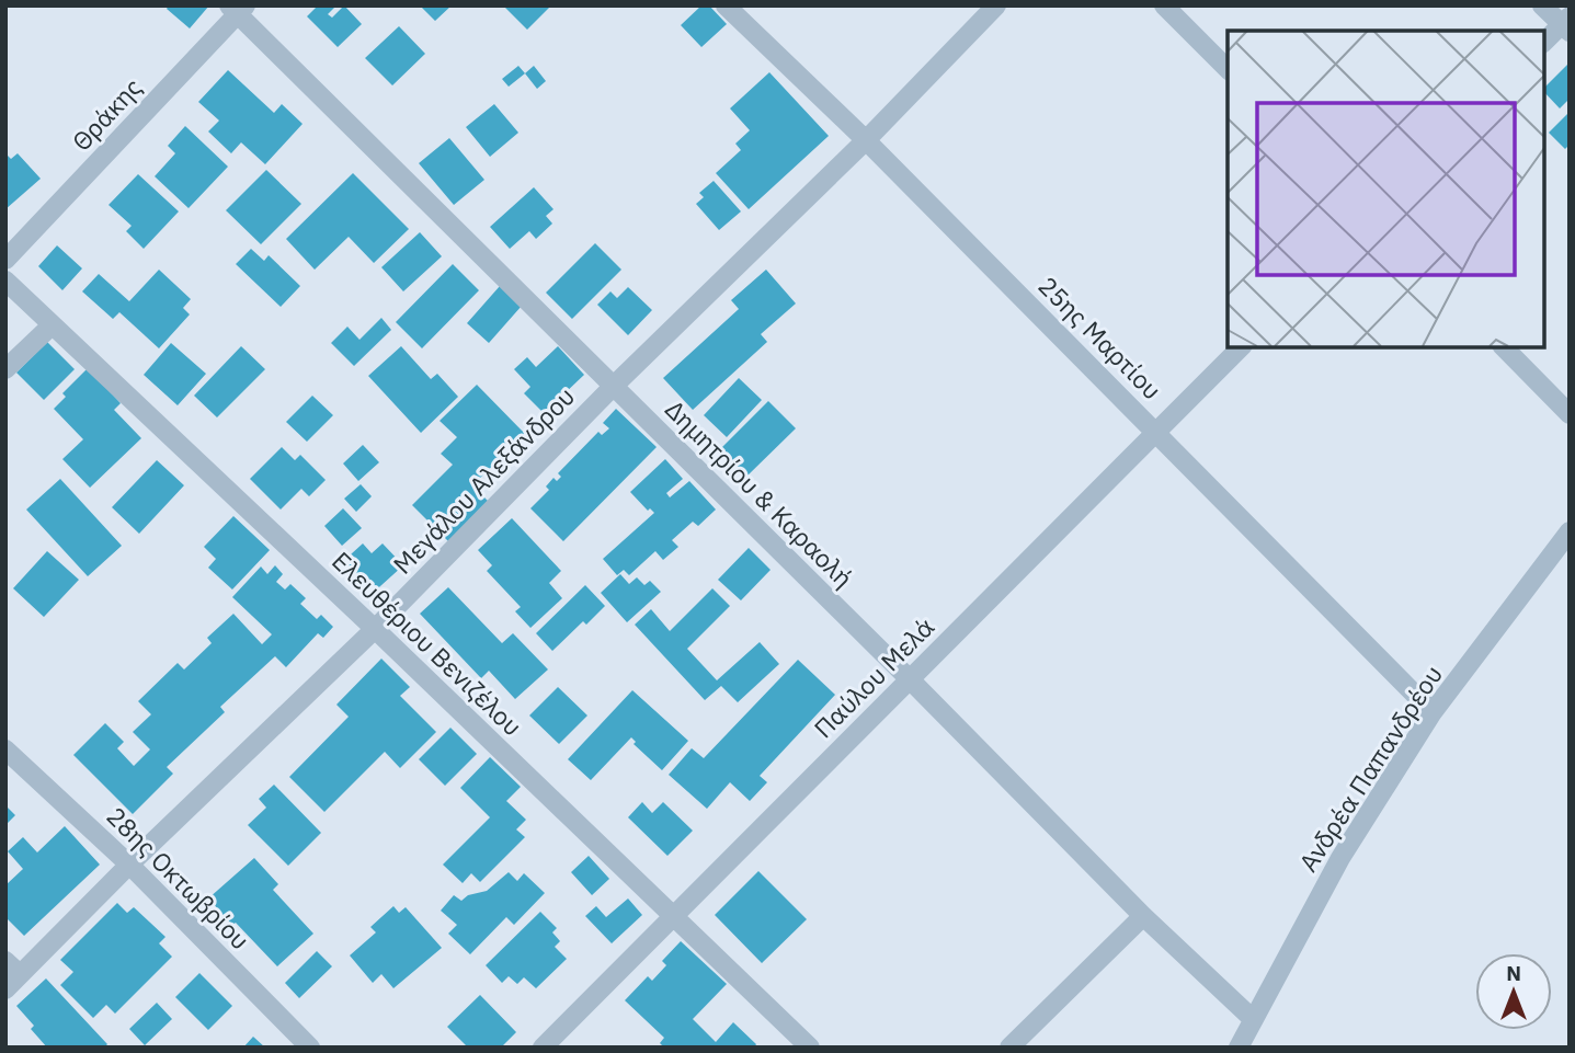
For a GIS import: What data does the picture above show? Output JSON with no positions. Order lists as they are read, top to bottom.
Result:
{
  "streets": {
    "street": [
      "Θράκης",
      "25ης Μαρτίου",
      "Μεγάλου Αλεξάνδρου",
      "Δημητρίου & Καραολή",
      "Ελευθέριου Βενιζέλου",
      "Παύλου Μελά",
      "Ανδρέα Παπανδρέου",
      "28ης Οκτωβρίου"
    ]
  },
  "crossings": [
    ["Θράκης", "Δημητρίου & Καραολή"],
    ["25ης Μαρτίου", "Μεγάλου Αλεξάνδρου"],
    ["25ης Μαρτίου", "Παύλου Μελά"],
    ["25ης Μαρτίου", "Ανδρέα Παπανδρέου"],
    ["Μεγάλου Αλεξάνδρου", "Δημητρίου & Καραολή"],
    ["Μεγάλου Αλεξάνδρου", "Ελευθέριου Βενιζέλου"],
    ["Μεγάλου Αλεξάνδρου", "28ης Οκτωβρίου"],
    ["Δημητρίου & Καραολή", "Παύλου Μελά"],
    ["Δημητρίου & Καραολή", "Ανδρέα Παπανδρέου"],
    ["Ελευθέριου Βενιζέλου", "Παύλου Μελά"]
  ],
  "north": "top"
}
